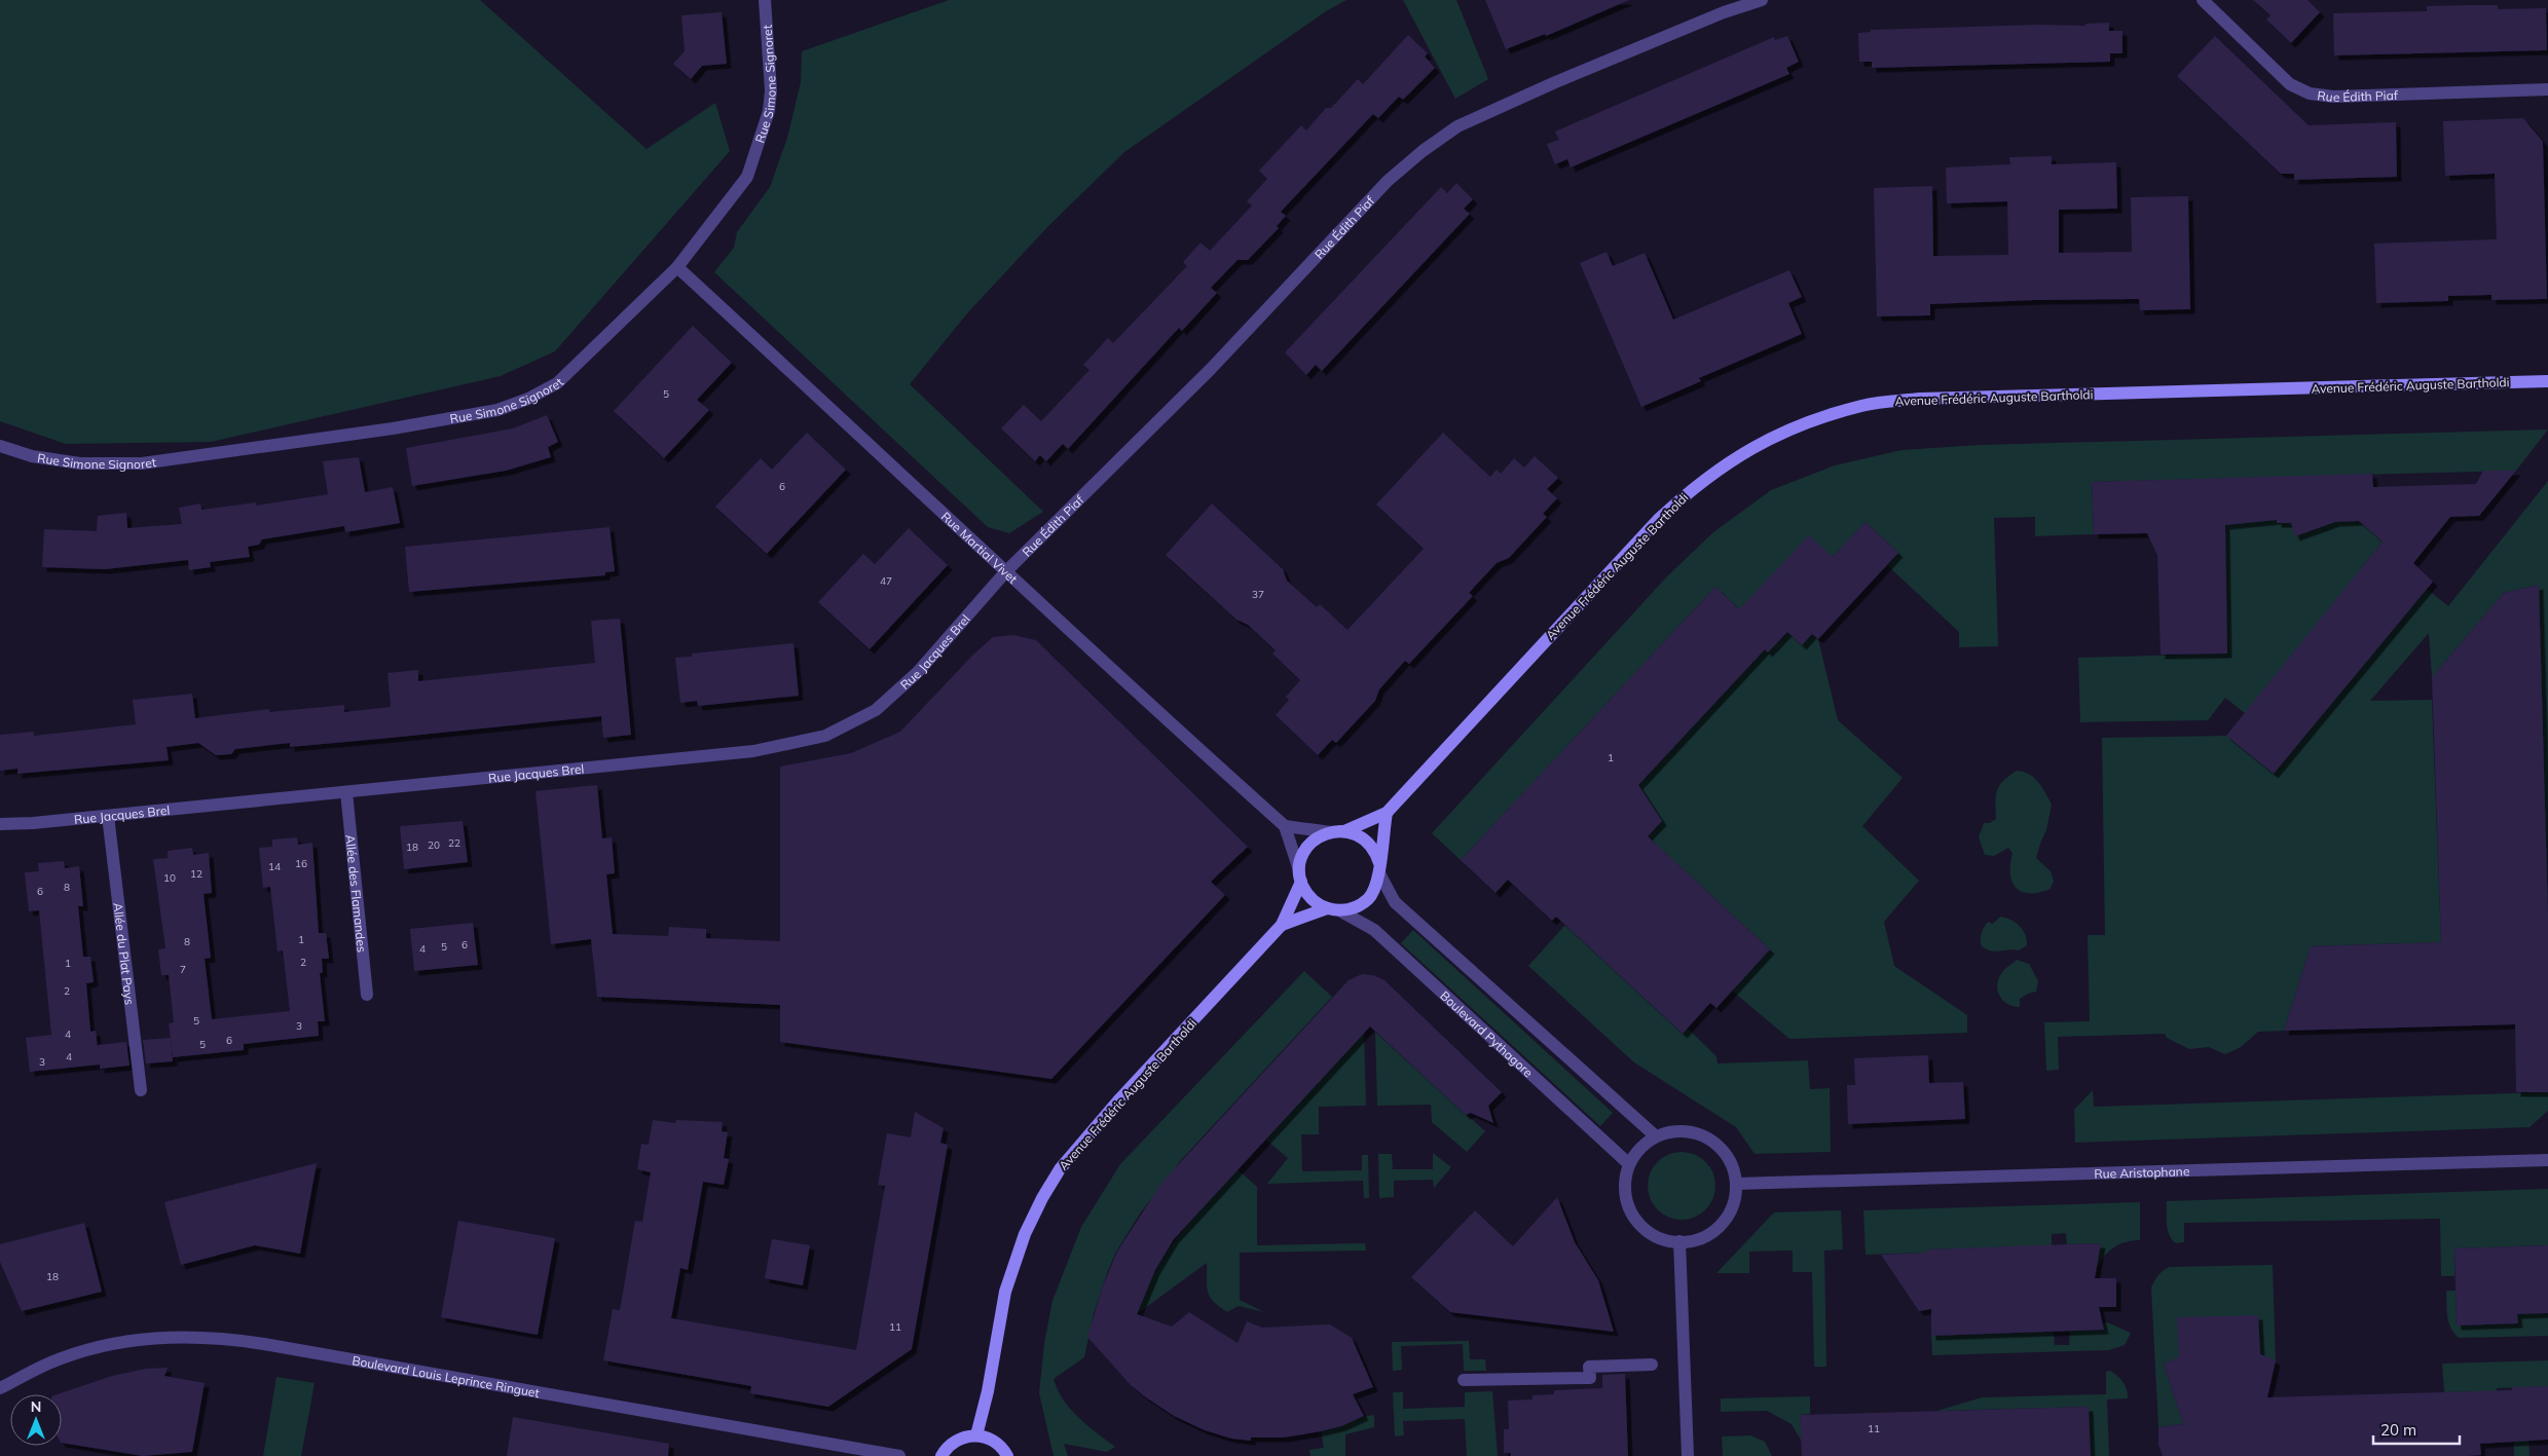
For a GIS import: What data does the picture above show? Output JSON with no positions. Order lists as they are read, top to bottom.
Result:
{
  "streets": {
    "street": [
      "Rue Simone Signoret",
      "Rue Édith Piaf",
      "Avenue Frédéric Auguste Bartholdi",
      "Rue Martial Vivet",
      "Rue Jacques Brel",
      "Allée des Flamandes",
      "Allée du Plat Pays",
      "Boulevard Pythagore",
      "Rue Aristophane",
      "Boulevard Louis Leprince Ringuet"
    ]
  },
  "crossings": [
    ["Rue Simone Signoret", "Rue Martial Vivet"],
    ["Rue Édith Piaf", "Rue Martial Vivet"],
    ["Rue Édith Piaf", "Rue Jacques Brel"],
    ["Avenue Frédéric Auguste Bartholdi", "Rue Martial Vivet"],
    ["Avenue Frédéric Auguste Bartholdi", "Boulevard Pythagore"],
    ["Rue Martial Vivet", "Rue Jacques Brel"],
    ["Rue Martial Vivet", "Boulevard Pythagore"],
    ["Rue Jacques Brel", "Allée des Flamandes"],
    ["Rue Jacques Brel", "Allée du Plat Pays"],
    ["Boulevard Pythagore", "Rue Aristophane"]
  ],
  "house_numbers": [
    "5",
    "6",
    "47",
    "37",
    "1",
    "22",
    "20",
    "18",
    "16",
    "14",
    "12",
    "10",
    "8",
    "6",
    "1",
    "8",
    "6",
    "5",
    "4",
    "2",
    "1",
    "7",
    "2",
    "5",
    "3",
    "4",
    "6",
    "5",
    "4",
    "3",
    "18",
    "11",
    "11"
  ],
  "scale_bar": "20 m",
  "north": "top"
}
